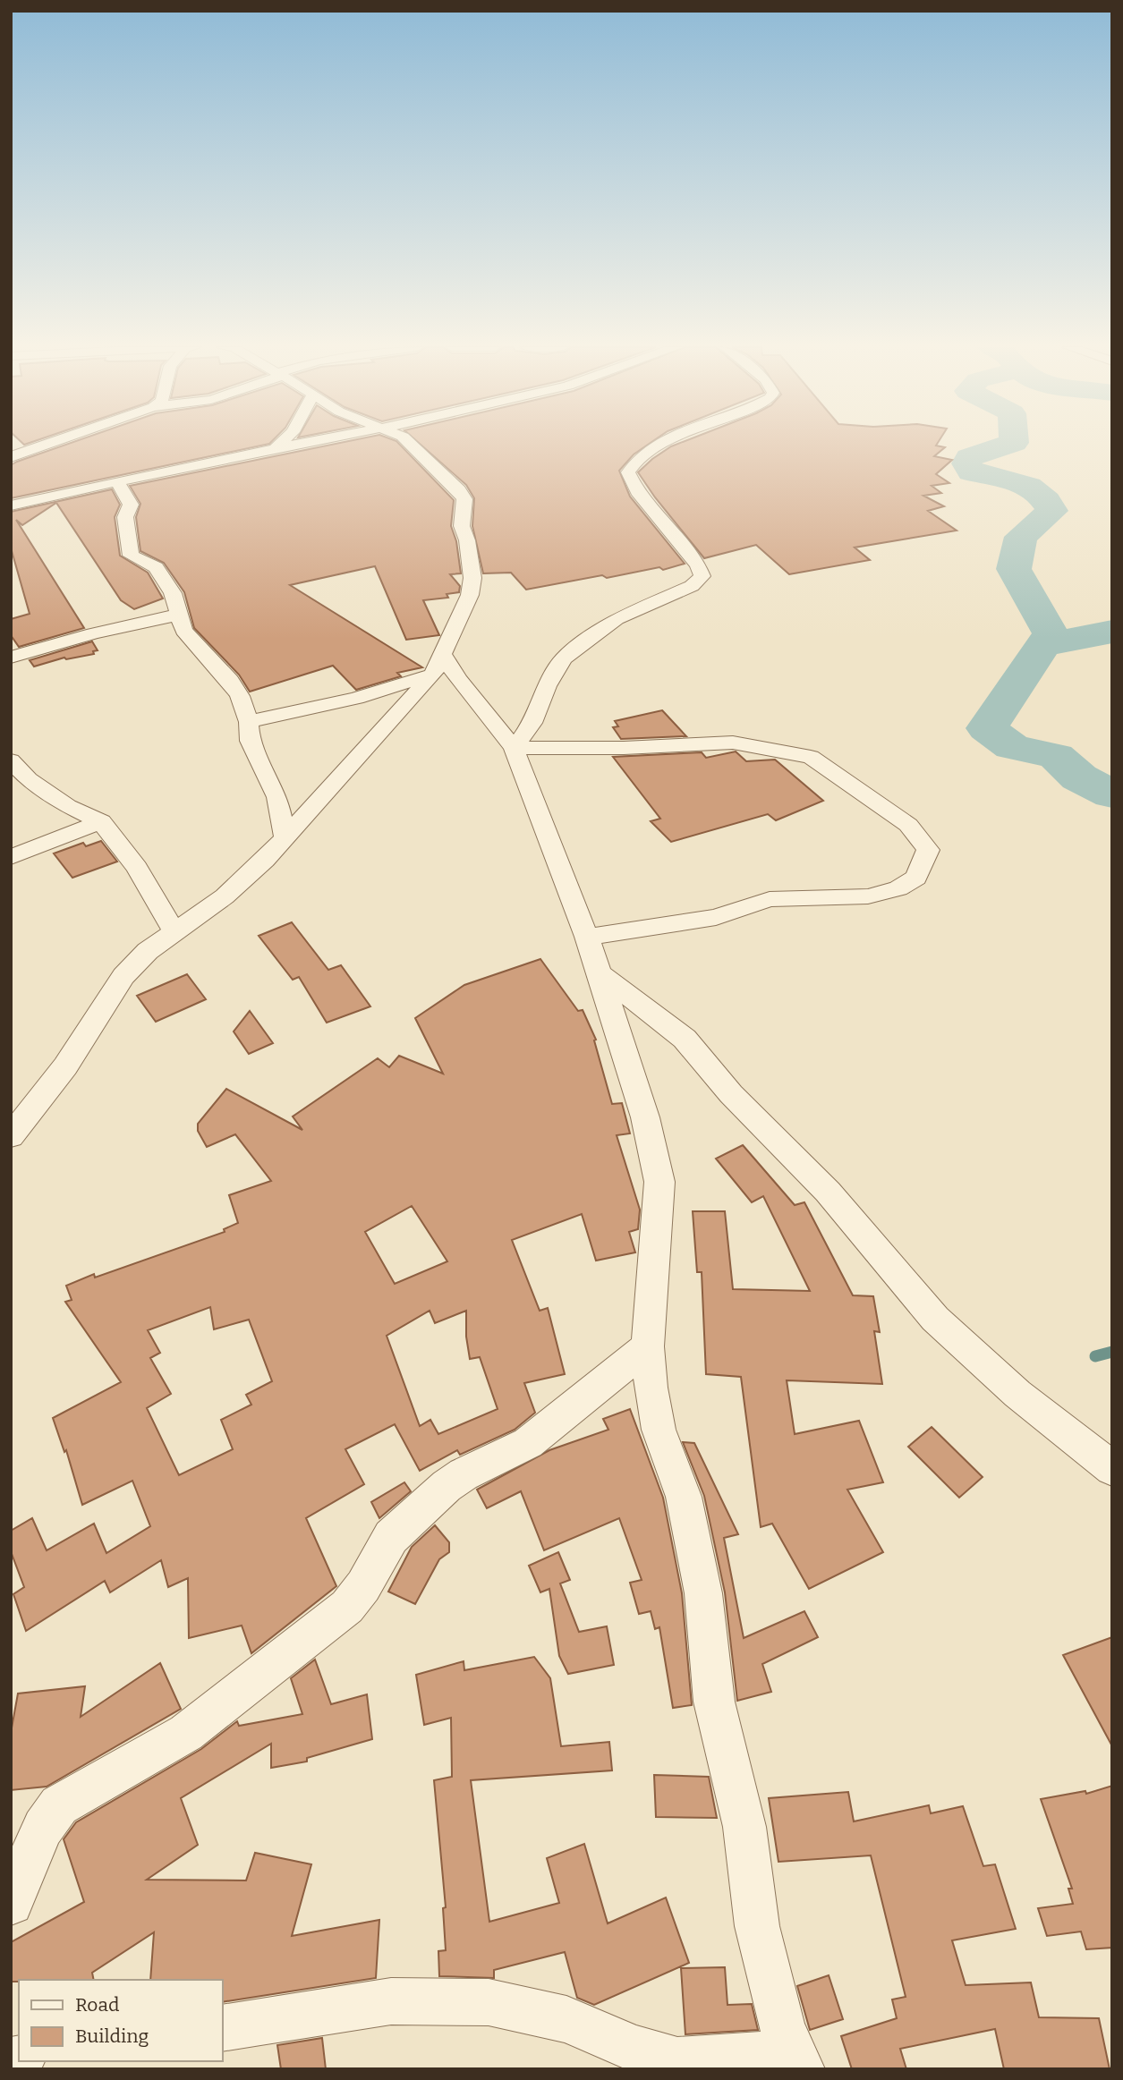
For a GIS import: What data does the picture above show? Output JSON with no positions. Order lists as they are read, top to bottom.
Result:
{
  "legend": ["Road", "Building"]
}
